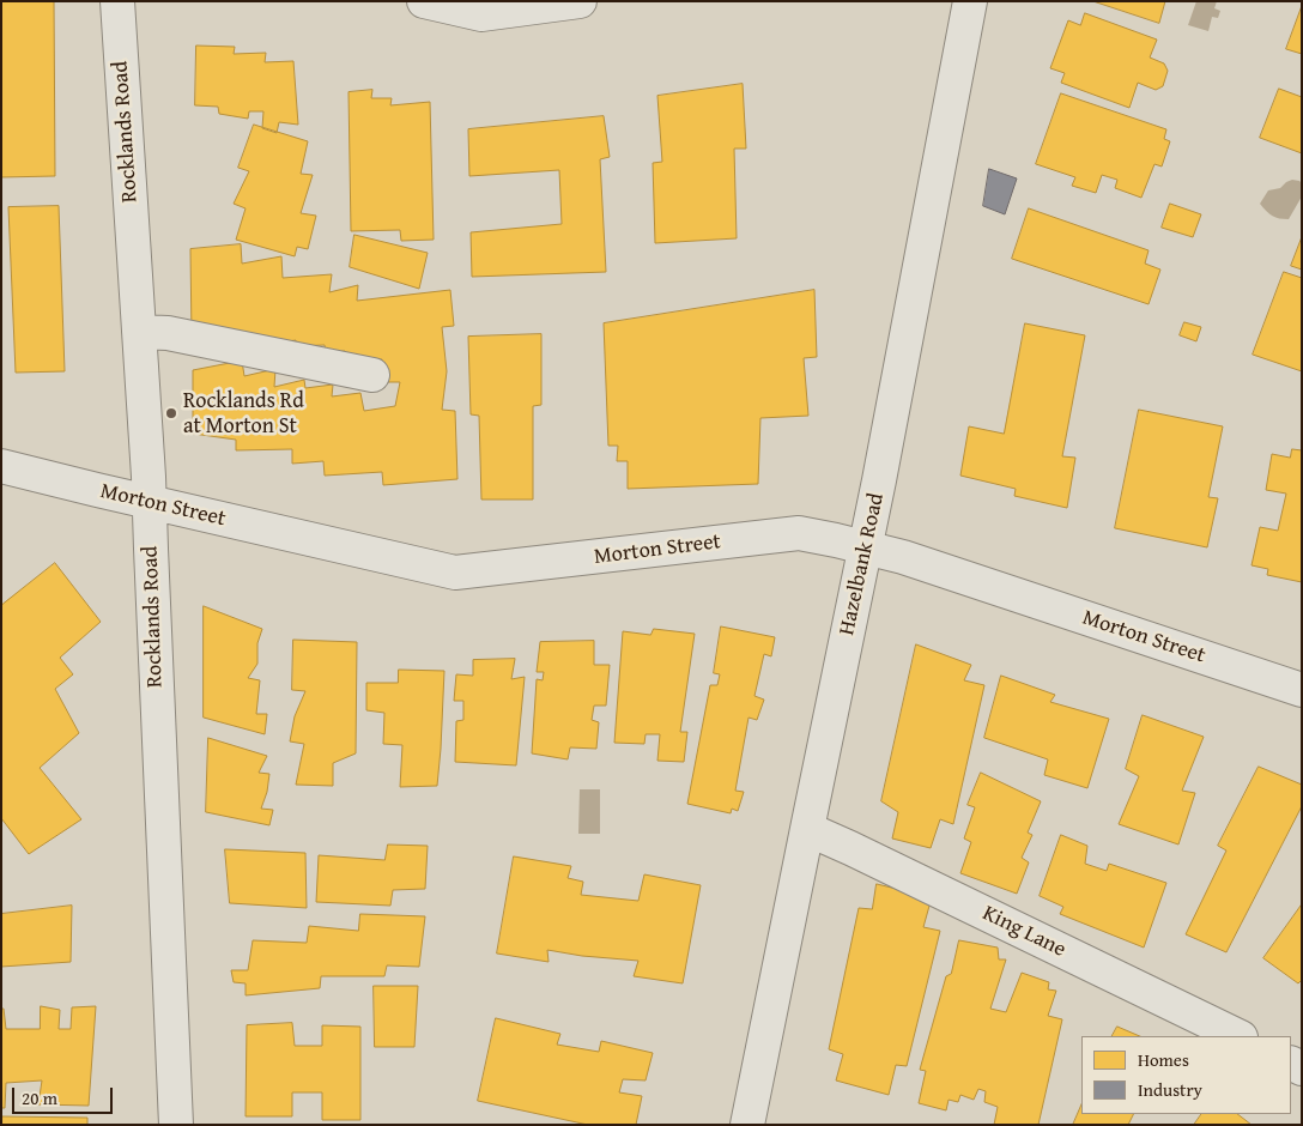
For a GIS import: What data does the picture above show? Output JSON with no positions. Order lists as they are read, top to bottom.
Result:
{
  "streets": {
    "street": [
      "Rocklands Road",
      "Morton Street",
      "Hazelbank Road",
      "King Lane"
    ]
  },
  "crossings": [
    ["Rocklands Road", "Morton Street"],
    ["Morton Street", "Hazelbank Road"],
    ["Hazelbank Road", "King Lane"]
  ],
  "places": ["Rocklands Rd at Morton St"],
  "legend": ["Homes", "Industry"],
  "scale_bar": "20 m"
}
